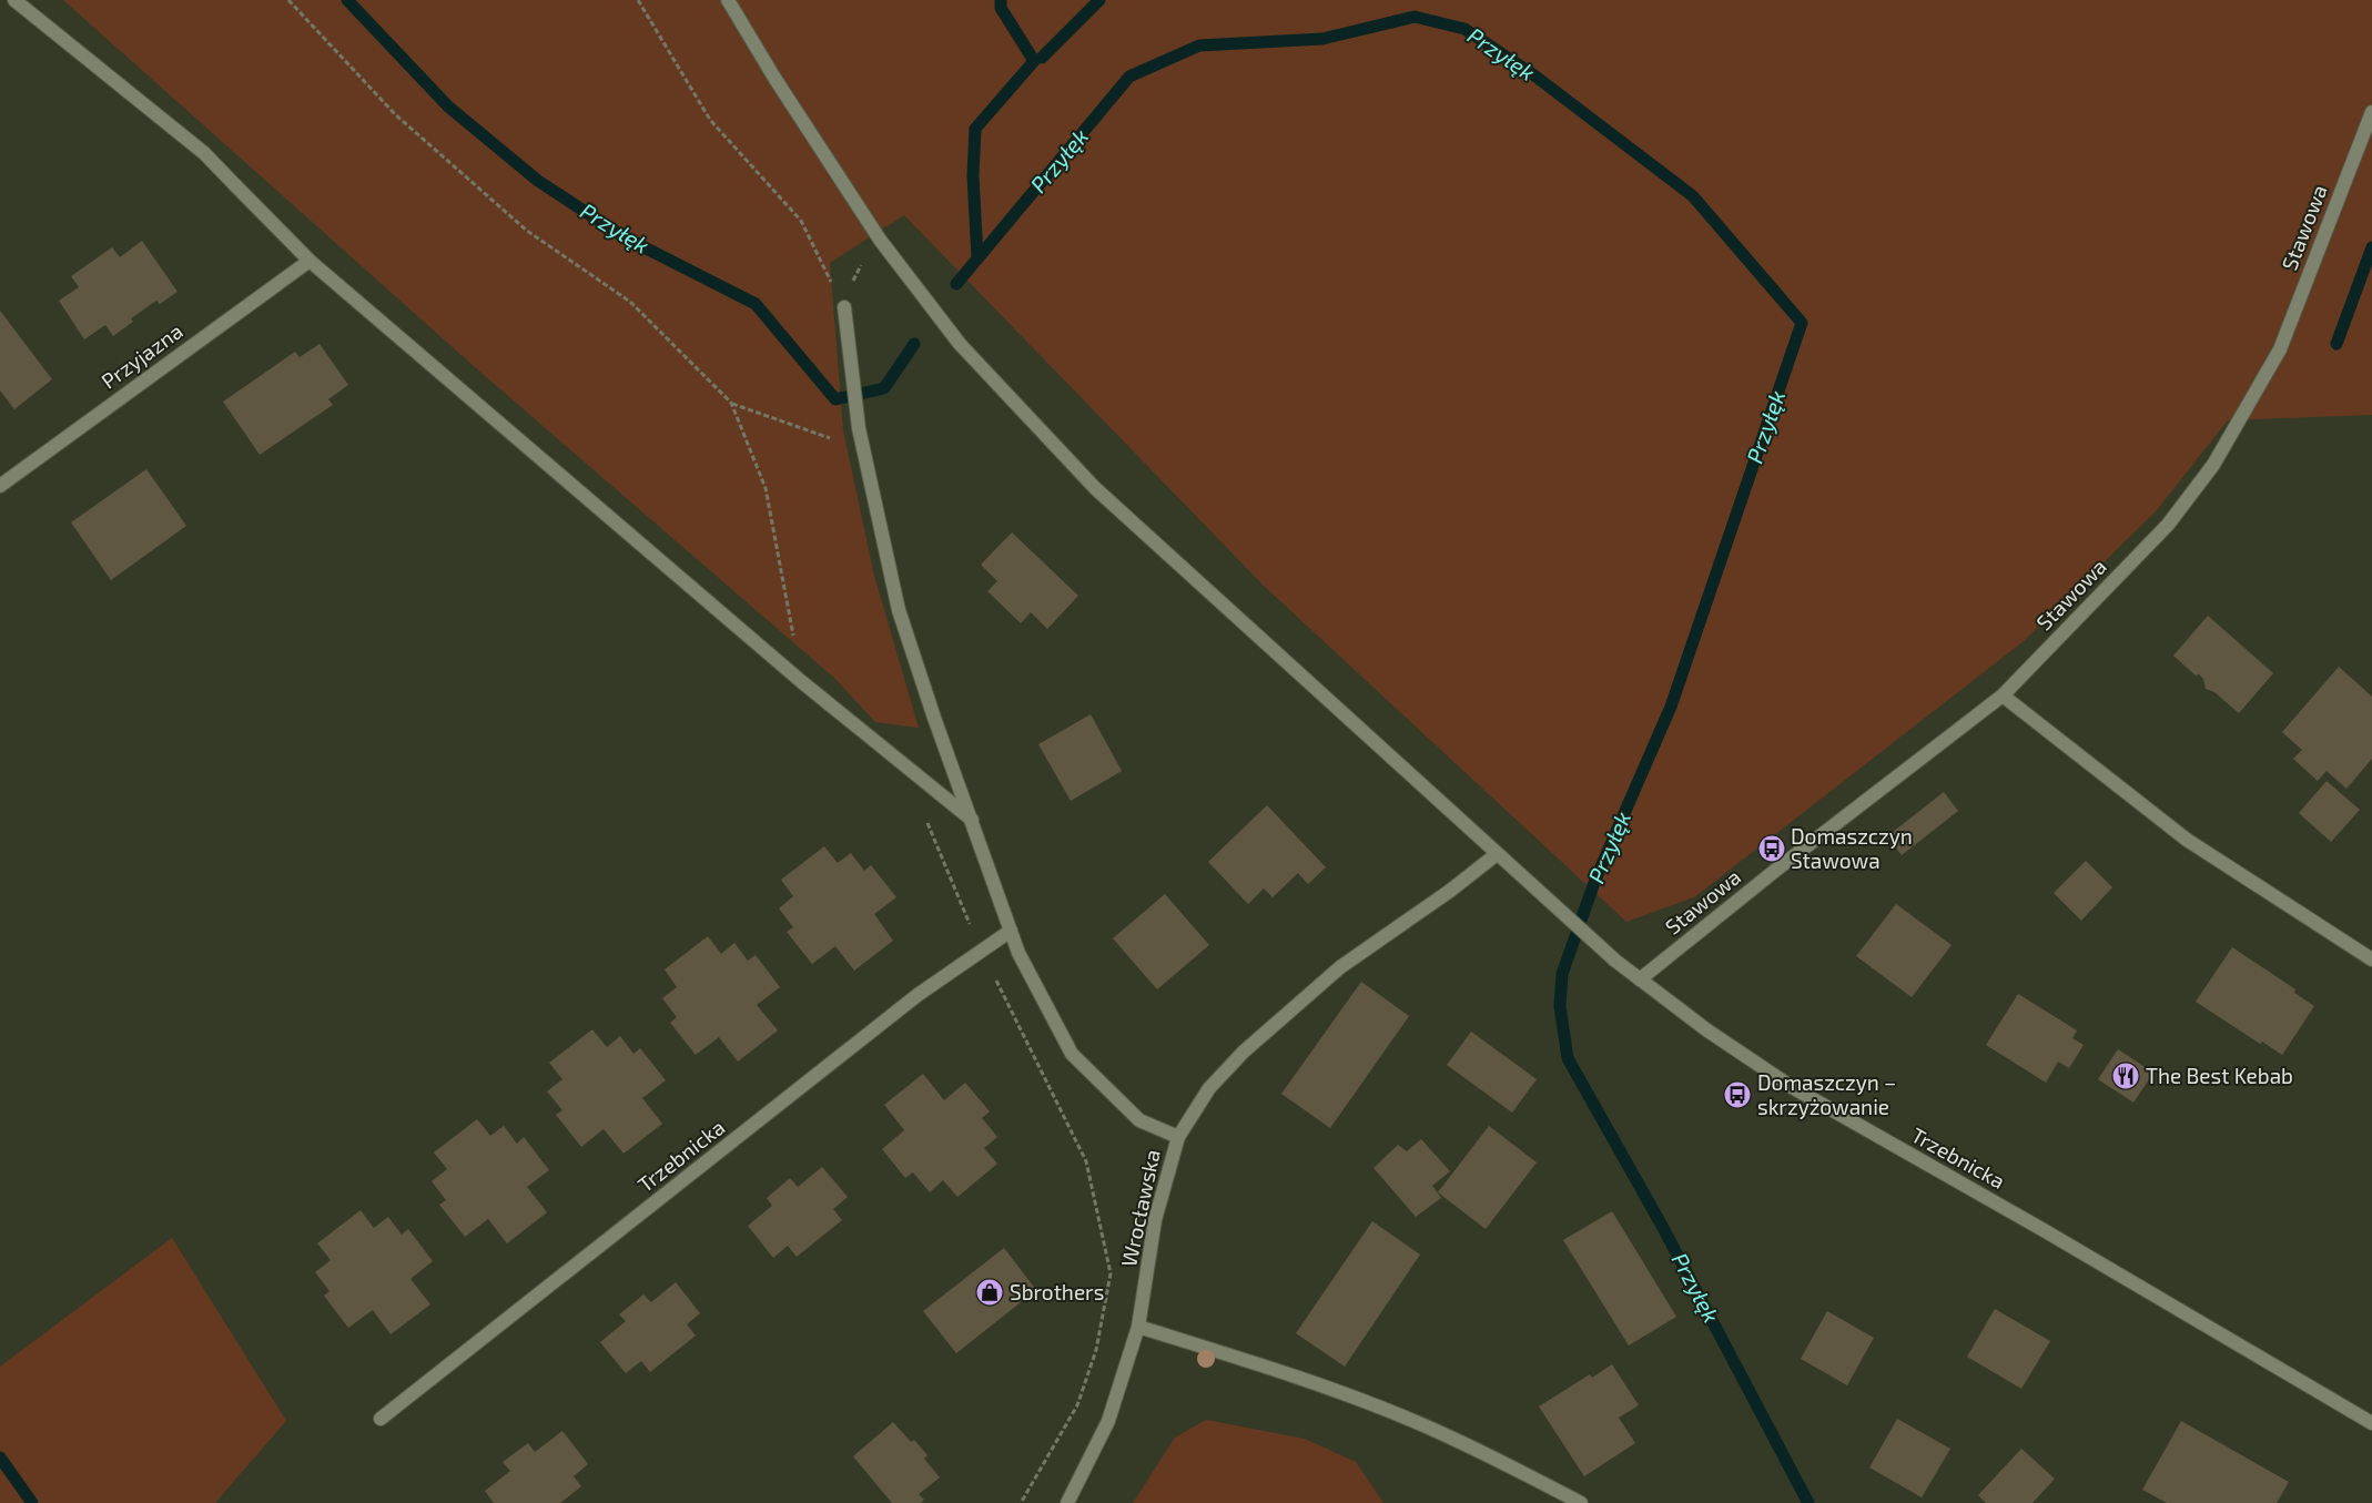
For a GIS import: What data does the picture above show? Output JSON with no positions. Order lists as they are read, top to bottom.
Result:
{
  "streets": {
    "street": [
      "Stawowa",
      "Przyjazna",
      "Trzebnicka",
      "Wrocławska"
    ]
  },
  "crossings": [
    ["Stawowa", "Trzebnicka"],
    ["Trzebnicka", "Wrocławska"]
  ],
  "water": ["Przyłęk"],
  "places": {
    "bus stop": ["Domaszczyn Stawowa", "Domaszczyn – skrzyżowanie"],
    "restaurant": ["The Best Kebab"],
    "shop": ["Sbrothers"]
  }
}
